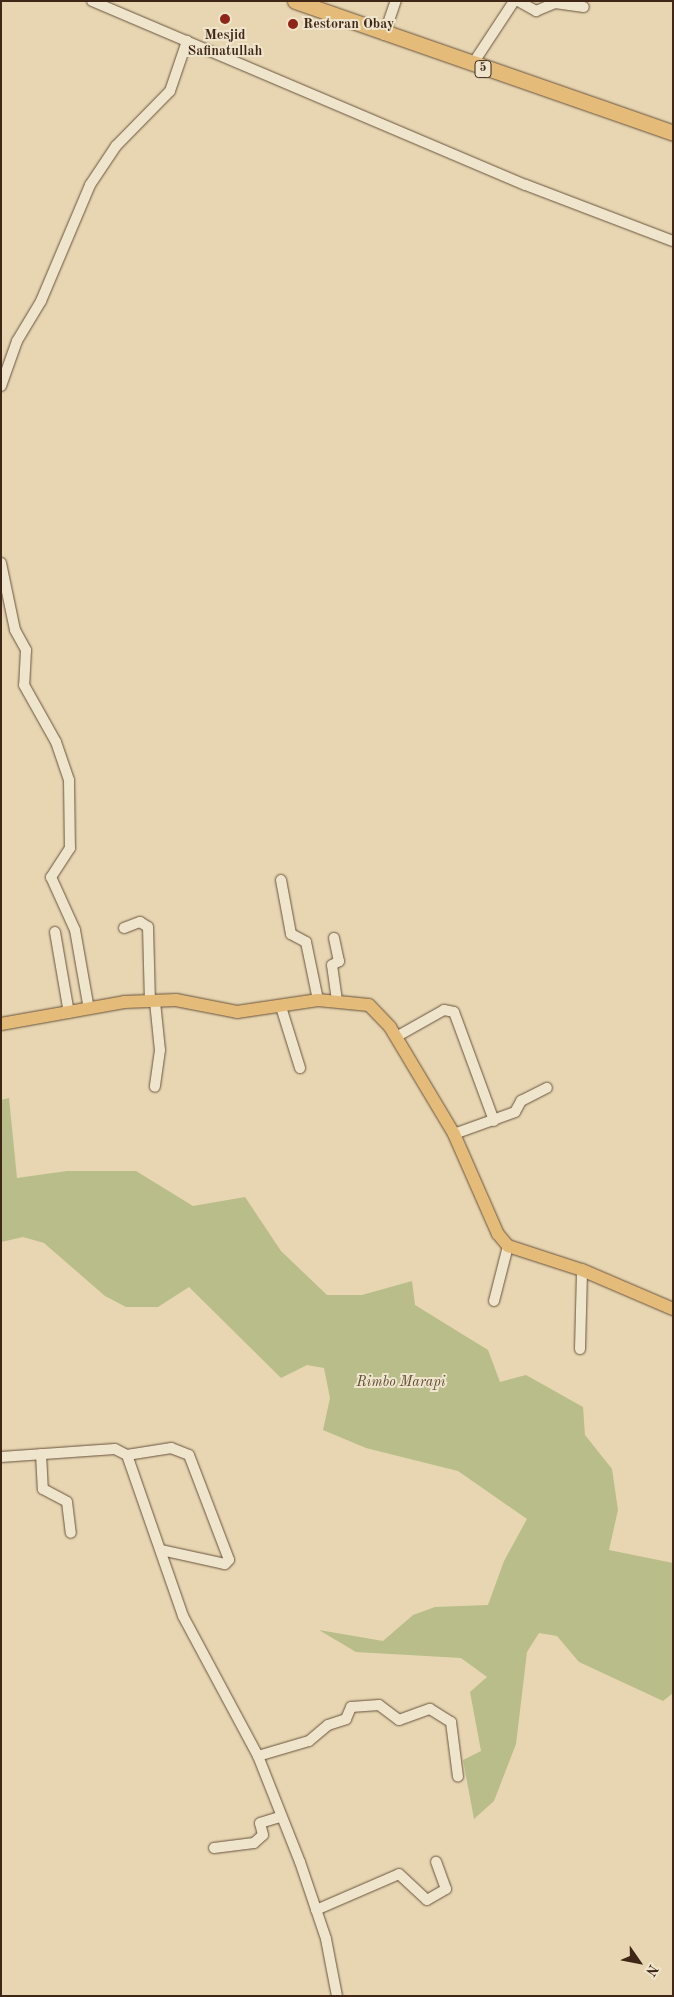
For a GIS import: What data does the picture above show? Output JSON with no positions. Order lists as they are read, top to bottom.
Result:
{
  "streets": {
    "highway": ["5"]
  },
  "parks": ["Rimbo Marapi"],
  "places": ["Mesjid Safinatullah", "Restoran Obay"],
  "north": "bottom right"
}
